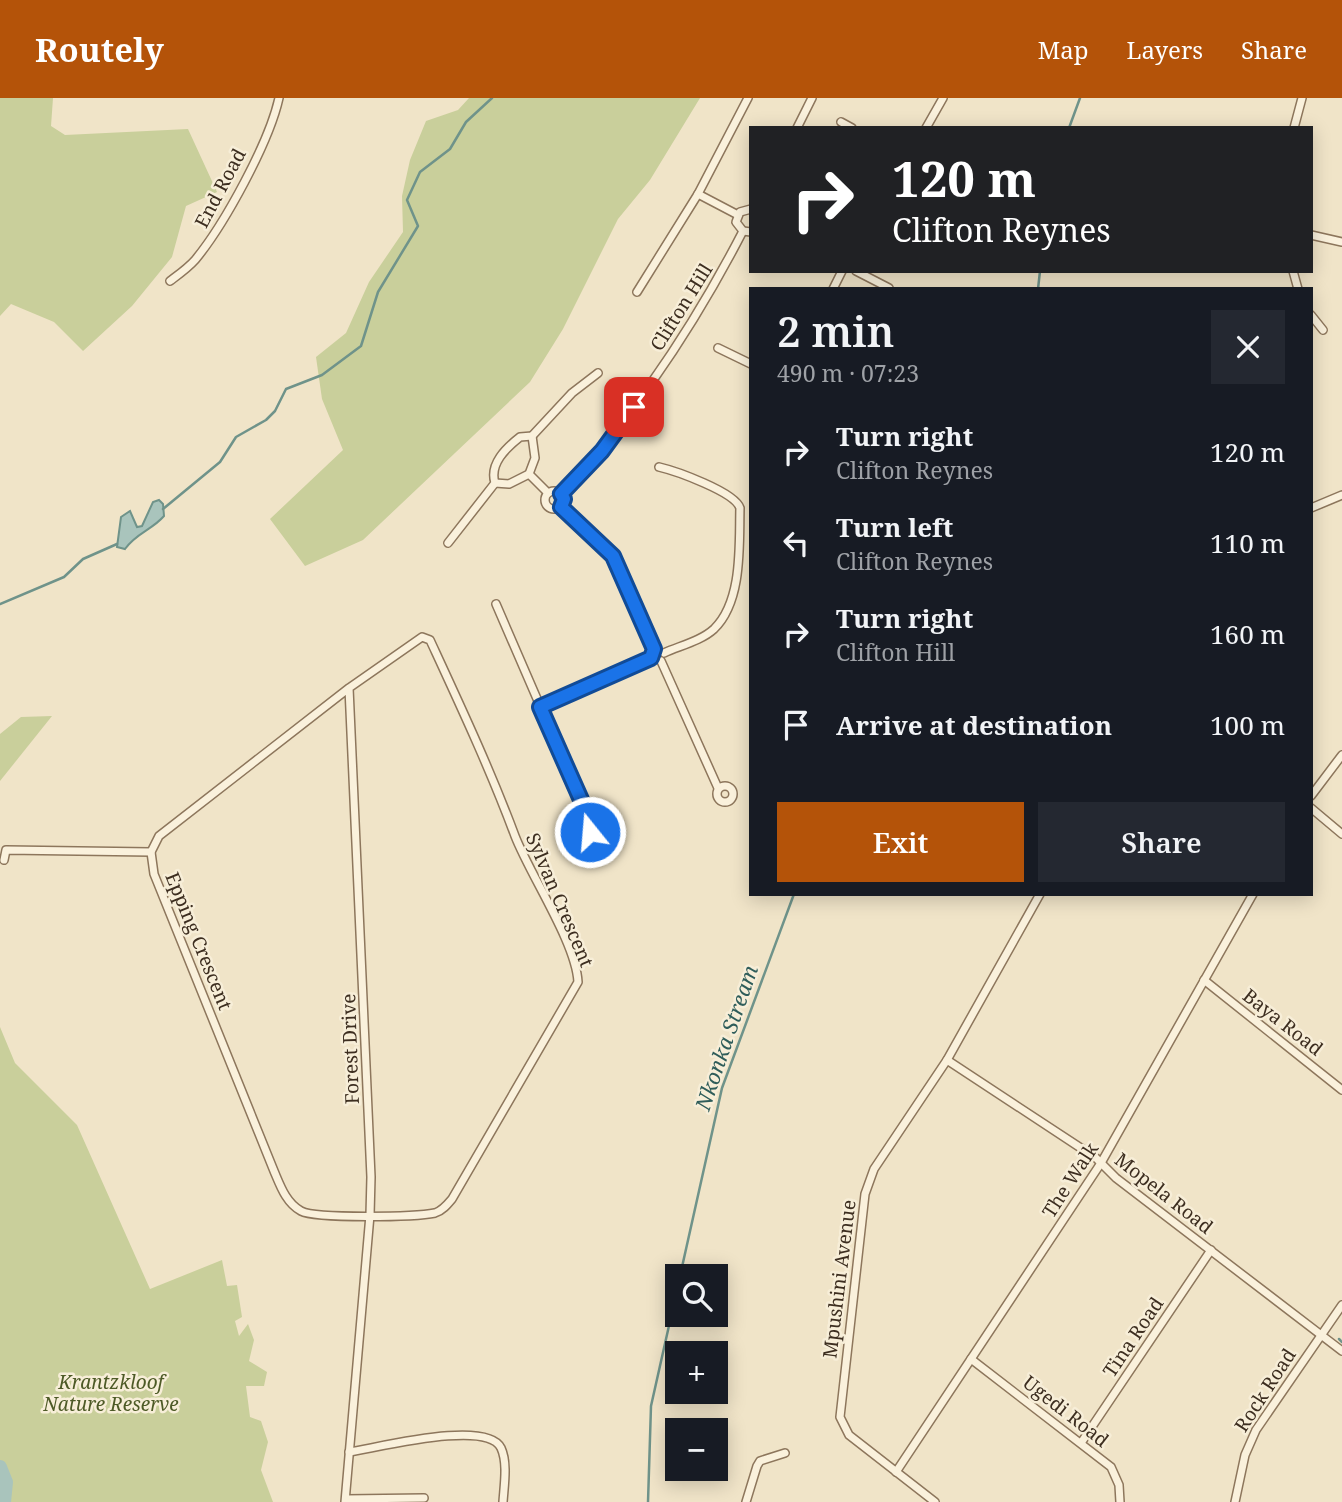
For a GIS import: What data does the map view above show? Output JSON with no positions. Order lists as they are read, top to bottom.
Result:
{
  "streets": {
    "street": [
      "End Road",
      "Clifton Hill",
      "Sylvan Crescent",
      "Epping Crescent",
      "Baya Road",
      "Forest Drive",
      "The Walk",
      "Mopela Road",
      "Mpushini Avenue",
      "Tina Road",
      "Rock Road",
      "Ugedi Road"
    ]
  },
  "crossings": [
    ["Sylvan Crescent", "Epping Crescent"],
    ["Sylvan Crescent", "Forest Drive"],
    ["Epping Crescent", "Forest Drive"],
    ["Baya Road", "The Walk"],
    ["The Walk", "Mopela Road"],
    ["The Walk", "Mpushini Avenue"],
    ["The Walk", "Ugedi Road"],
    ["Mopela Road", "Mpushini Avenue"],
    ["Mopela Road", "Tina Road"],
    ["Mopela Road", "Rock Road"],
    ["Tina Road", "Ugedi Road"]
  ],
  "water": ["Nkonka Stream"],
  "parks": ["Krantzkloof Nature Reserve"],
  "page": {
    "header": "Routely",
    "nav": ["Map", "Layers", "Share"],
    "turn": ["120 m", "Clifton Reynes"],
    "heading": ["2 min", "490 m · 07:23"],
    "list": [
      {
        "name": "Turn right",
        "note": "Clifton Reynes",
        "value": "120 m"
      },
      {
        "name": "Turn left",
        "note": "Clifton Reynes",
        "value": "110 m"
      },
      {
        "name": "Turn right",
        "note": "Clifton Hill",
        "value": "160 m"
      },
      {
        "name": "Arrive at destination",
        "value": "100 m"
      }
    ],
    "buttons": ["Exit", "Share"],
    "map_buttons": ["+", "−"]
  }
}
